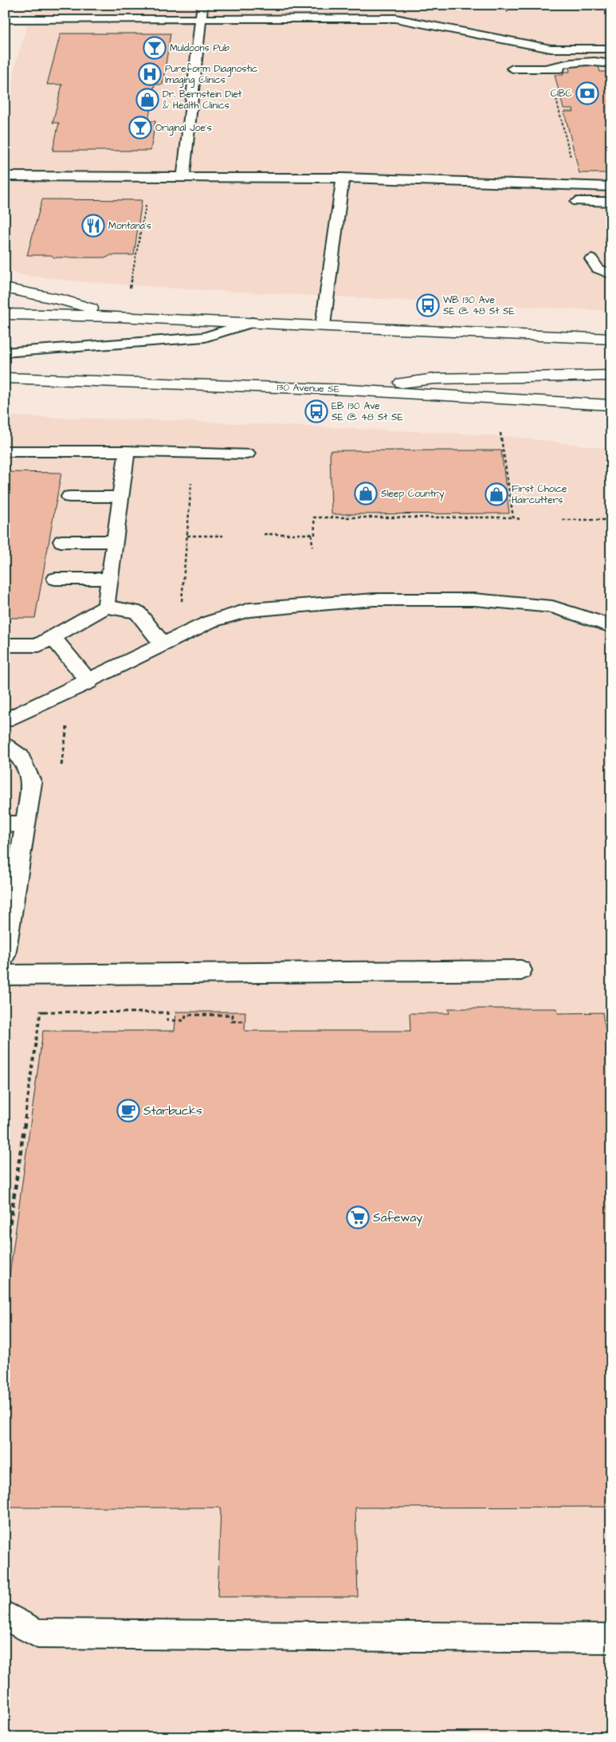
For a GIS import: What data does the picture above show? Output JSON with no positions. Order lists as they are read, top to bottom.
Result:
{
  "streets": {
    "main road": ["130 Avenue SE"]
  },
  "places": {
    "bar": ["Muldoons Pub", "Original Joe's"],
    "hospital": ["Pureform Diagnostic Imaging Clinics"],
    "bank": ["CIBC"],
    "shop": ["Dr. Bernstein Diet & Health Clinics", "Sleep Country", "First Choice Haircutters"],
    "restaurant": ["Montana's"],
    "bus stop": ["WB 130 Ave SE @ 48 St SE", "EB 130 Ave SE @ 48 St SE"],
    "cafe": ["Starbucks"],
    "supermarket": ["Safeway"]
  }
}
